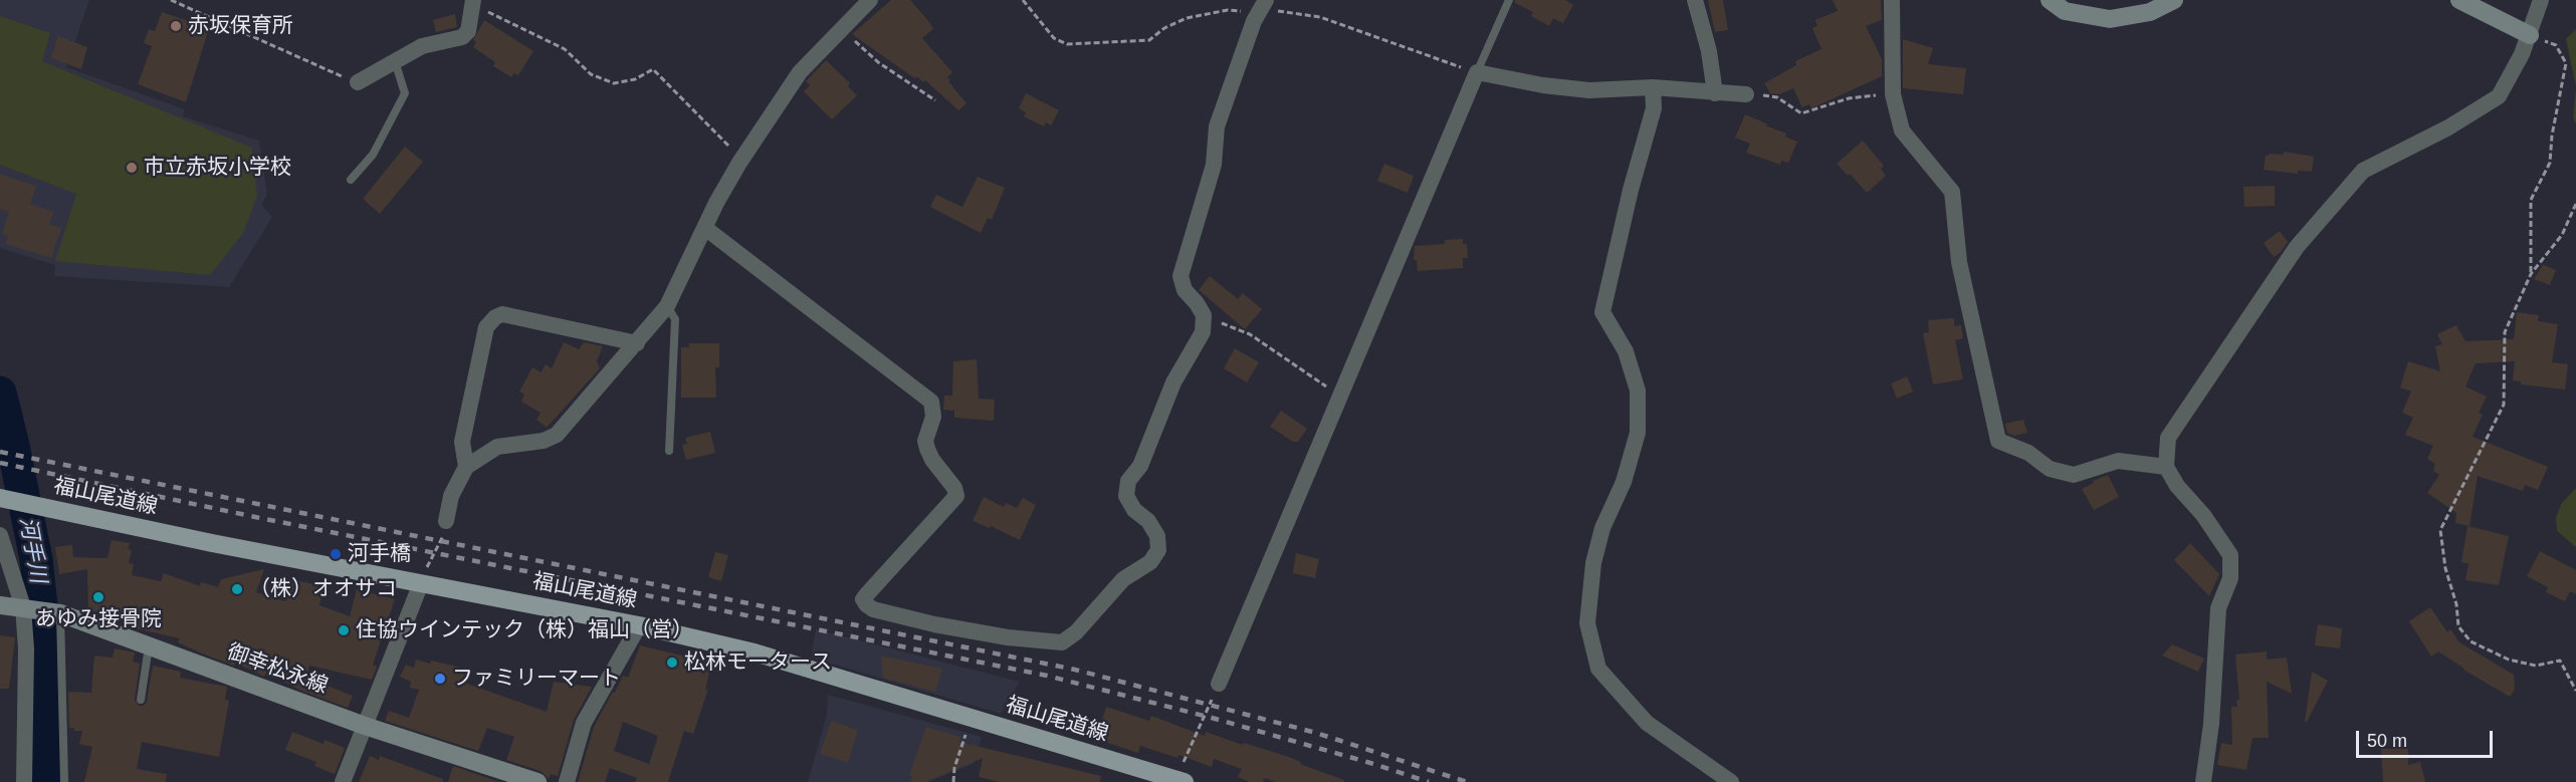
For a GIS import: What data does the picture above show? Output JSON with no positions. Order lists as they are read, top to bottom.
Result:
{
  "streets": {
    "main road": ["福山尾道線", "御幸松永線"]
  },
  "water": ["河手川"],
  "places": [
    "赤坂保育所",
    "市立赤坂小学校",
    "河手橋",
    "（株）オオサコ",
    "あゆみ接骨院",
    "住協ウインテック（株）福山（営）",
    "松林モータース",
    "ファミリーマート"
  ],
  "scale_bar": "50 m"
}
